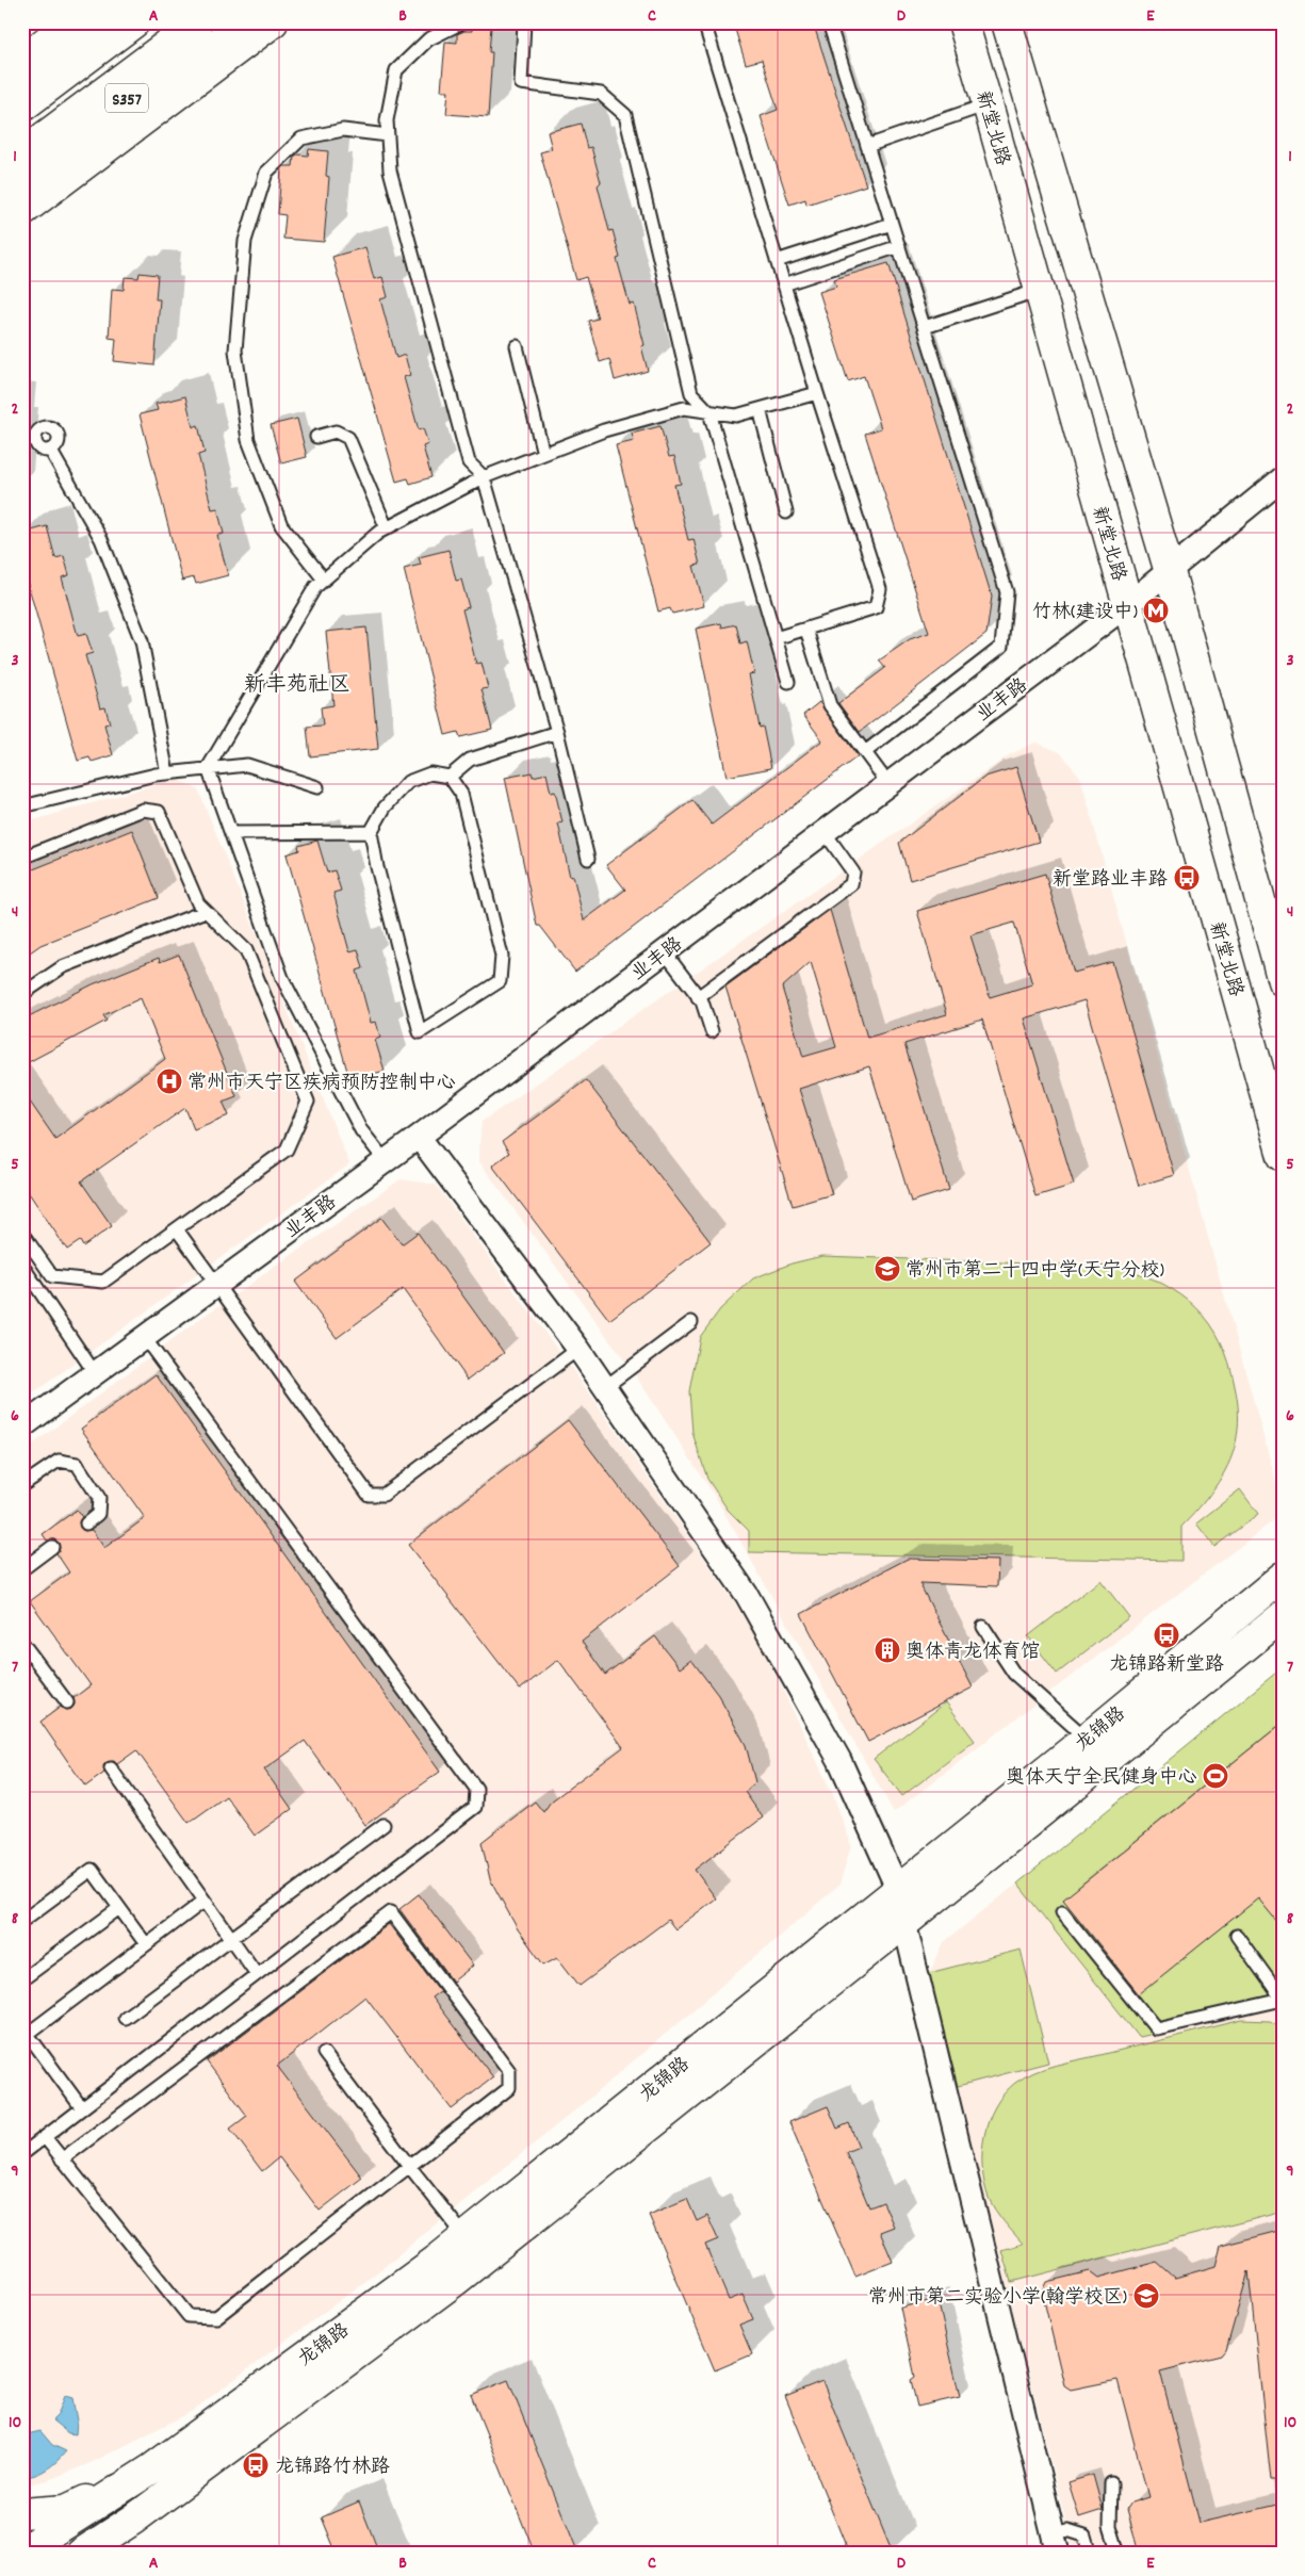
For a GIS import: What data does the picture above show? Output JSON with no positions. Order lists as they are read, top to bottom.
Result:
{
  "streets": {
    "main road": ["S357", "新堂北路", "龙锦路"],
    "street": ["业丰路"]
  },
  "crossings": [
    ["新堂北路", "业丰路"]
  ],
  "districts": ["新丰苑社区"],
  "places": {
    "metro station": ["竹林(建设中)"],
    "bus stop": ["新堂路业丰路", "龙锦路新堂路", "龙锦路竹林路"],
    "hospital": ["常州市天宁区疾病预防控制中心"],
    "school or university": ["常州市第二十四中学(天宁分校)", "常州市第二实验小学(翰学校区)"],
    "building": ["奥体青龙体育馆"],
    "sports": ["奥体天宁全民健身中心"]
  },
  "grid": {
    "columns": [
      "A",
      "B",
      "C",
      "D",
      "E"
    ],
    "rows": [
      "1",
      "2",
      "3",
      "4",
      "5",
      "6",
      "7",
      "8",
      "9",
      "10"
    ]
  }
}
